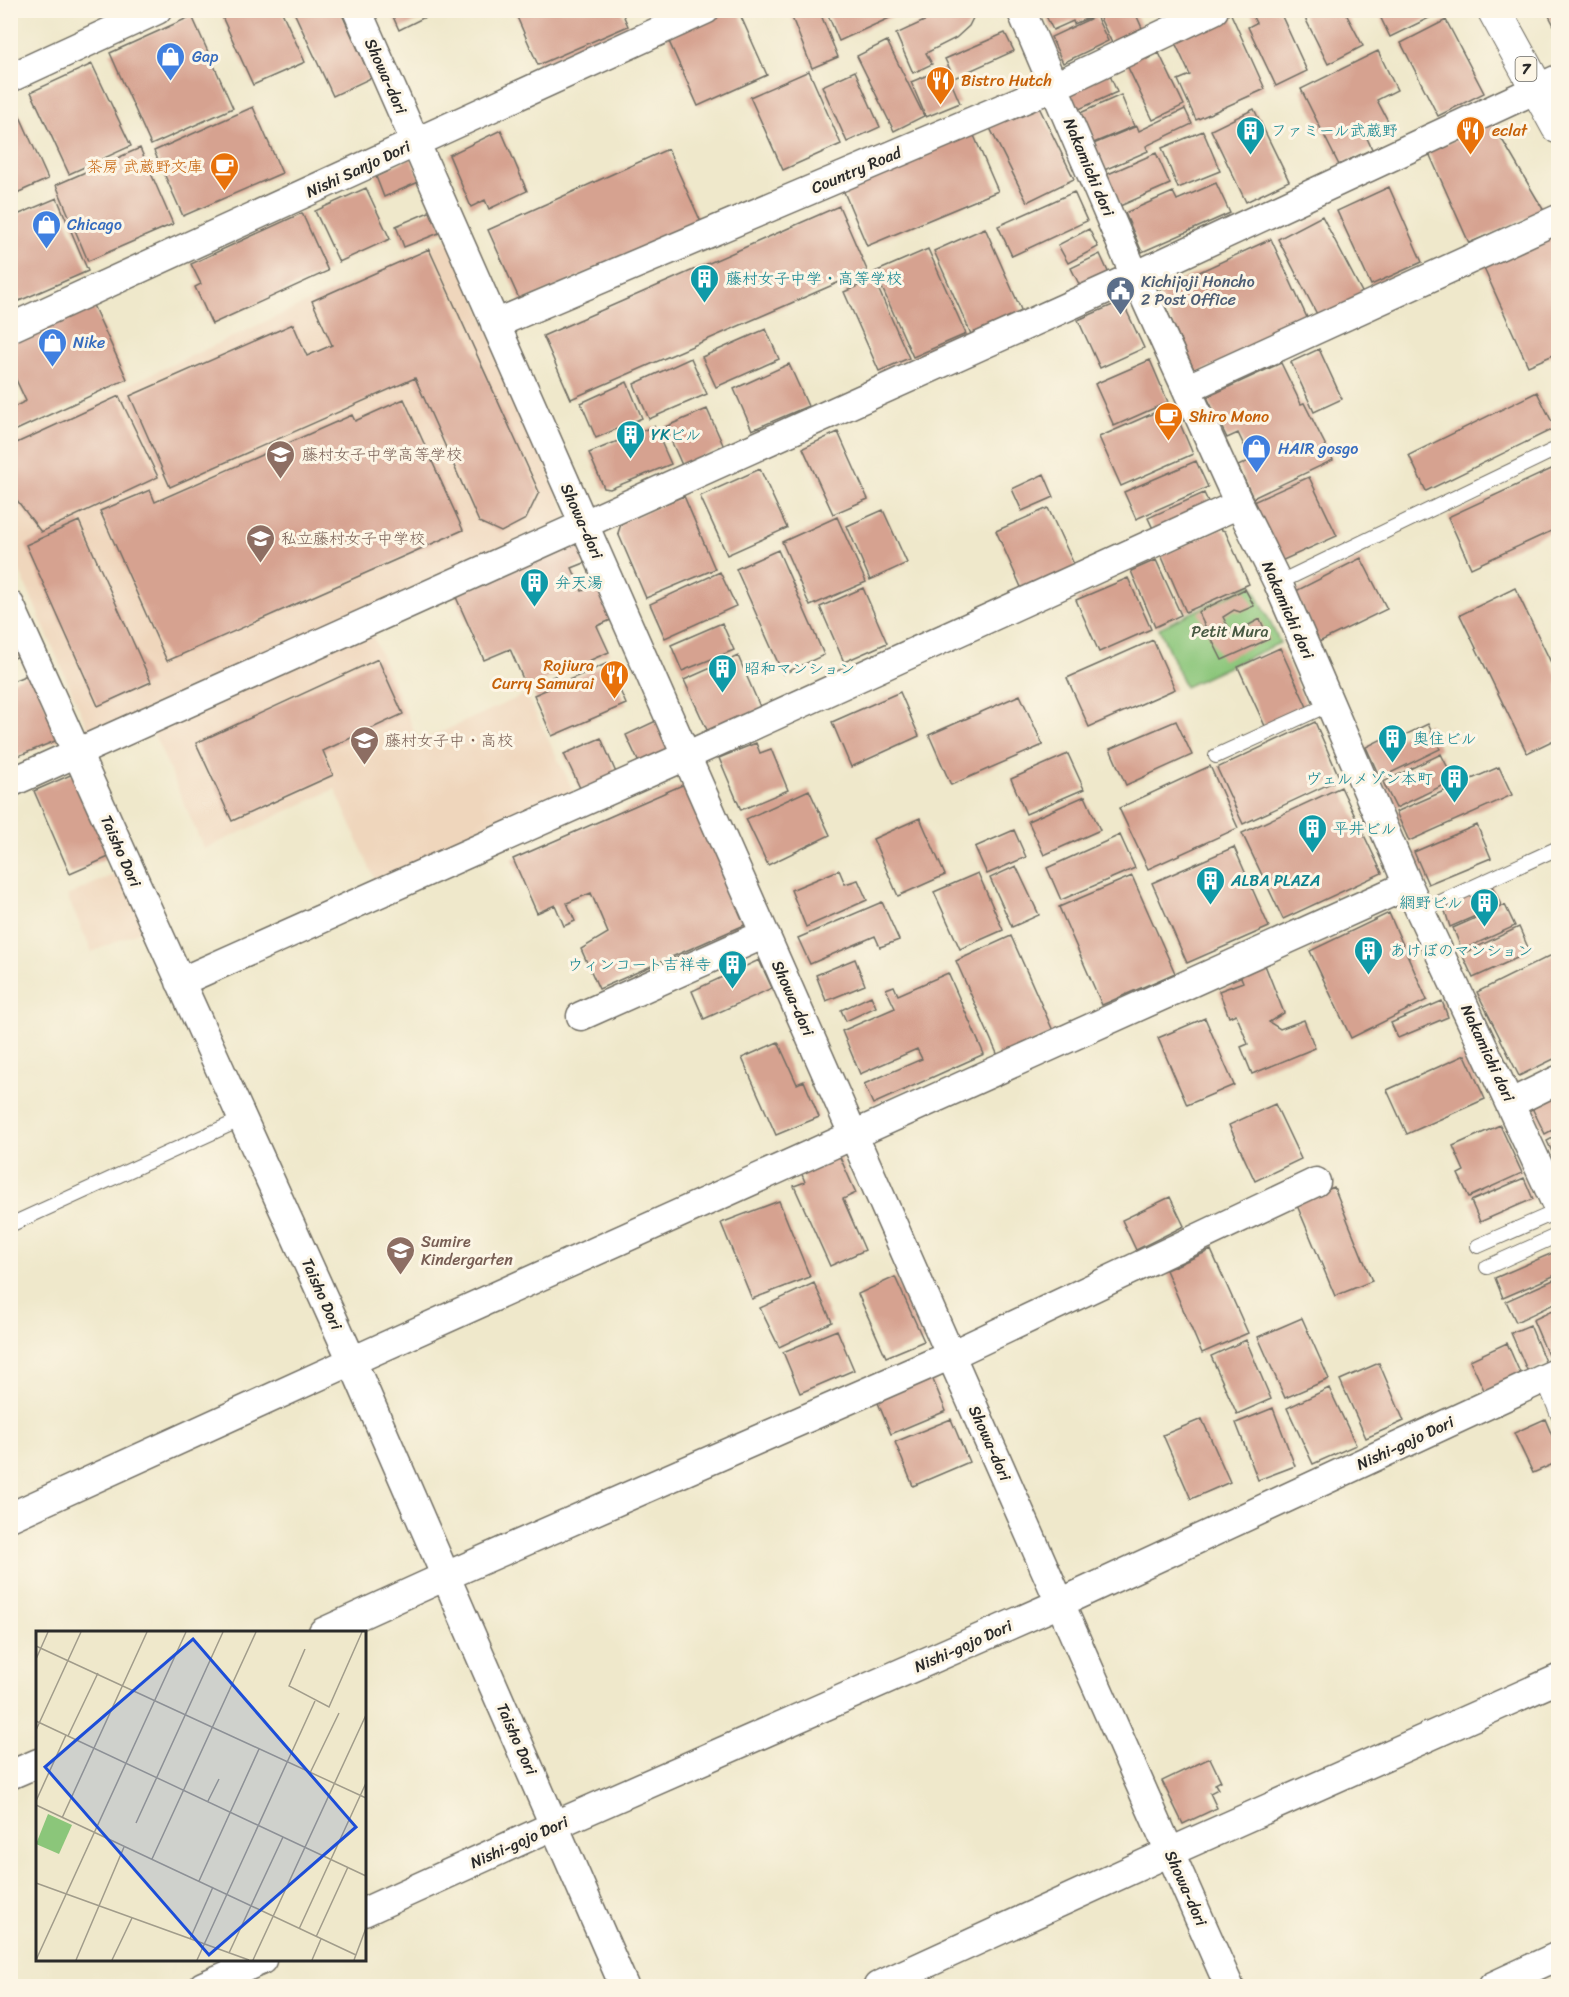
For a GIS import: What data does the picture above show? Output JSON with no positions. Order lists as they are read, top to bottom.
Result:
{
  "streets": {
    "main road": ["7"],
    "street": [
      "Showa-dori",
      "Nakamichi dori",
      "Nishi Sanjo Dori",
      "Country Road",
      "Taisho Dori",
      "Nishi-gojo Dori"
    ]
  },
  "crossings": [
    ["Showa-dori", "Nishi Sanjo Dori"],
    ["Showa-dori", "Country Road"],
    ["Showa-dori", "Nishi-gojo Dori"],
    ["Nakamichi dori", "Country Road"],
    ["Taisho Dori", "Nishi-gojo Dori"]
  ],
  "parks": ["Petit Mura"],
  "places": {
    "shop": [
      "Gap",
      "Chicago",
      "Nike",
      "HAIR gosgo"
    ],
    "restaurant": ["Bistro Hutch", "eclat", "Rojiura Curry Samurai"],
    "building": [
      "ファミール武蔵野",
      "藤村女子中学・高等学校",
      "YKビル",
      "弁天湯",
      "昭和マンション",
      "奥住ビル",
      "ヴェルメゾン本町",
      "平井ビル",
      "ALBA PLAZA",
      "網野ビル",
      "あけぼのマンション",
      "ウィンコート吉祥寺"
    ],
    "cafe": ["茶房 武蔵野文庫", "Shiro Mono"],
    "public building": ["Kichijoji Honcho 2 Post Office"],
    "school or university": [
      "藤村女子中学高等学校",
      "私立藤村女子中学校",
      "藤村女子中・高校",
      "Sumire Kindergarten"
    ]
  }
}
